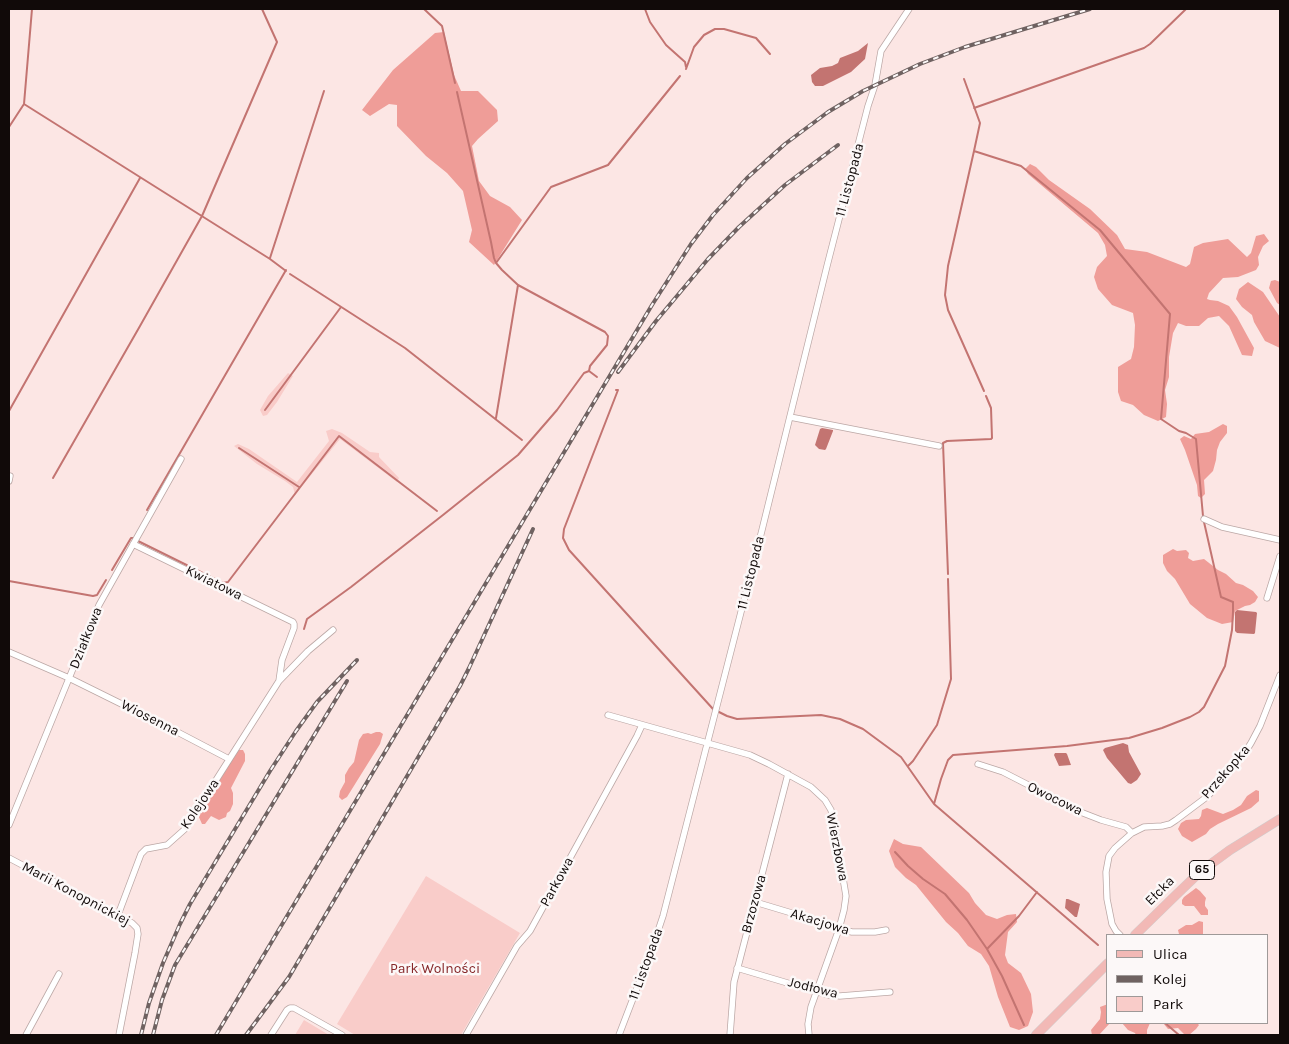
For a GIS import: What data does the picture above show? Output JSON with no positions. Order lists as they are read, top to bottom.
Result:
{
  "streets": {
    "main road": ["65", "Ełcka"],
    "street": [
      "11 Listopada",
      "Kwiatowa",
      "Działkowa",
      "Wiosenna",
      "Przekopka",
      "Owocowa",
      "Kolejowa",
      "Wierzbowa",
      "Parkowa",
      "Marii Konopnickiej",
      "Brzozowa",
      "Akacjowa",
      "Jodłowa"
    ]
  },
  "crossings": [
    ["11 Listopada", "Wierzbowa"],
    ["Kwiatowa", "Działkowa"],
    ["Kwiatowa", "Kolejowa"],
    ["Działkowa", "Wiosenna"],
    ["Wiosenna", "Kolejowa"],
    ["Przekopka", "Owocowa"],
    ["Kolejowa", "Marii Konopnickiej"],
    ["Wierzbowa", "Parkowa"],
    ["Wierzbowa", "Brzozowa"],
    ["Wierzbowa", "Akacjowa"],
    ["Wierzbowa", "Jodłowa"],
    ["Brzozowa", "Akacjowa"],
    ["Brzozowa", "Jodłowa"]
  ],
  "parks": ["Park Wolności"],
  "legend": ["Ulica", "Kolej", "Park"]
}
